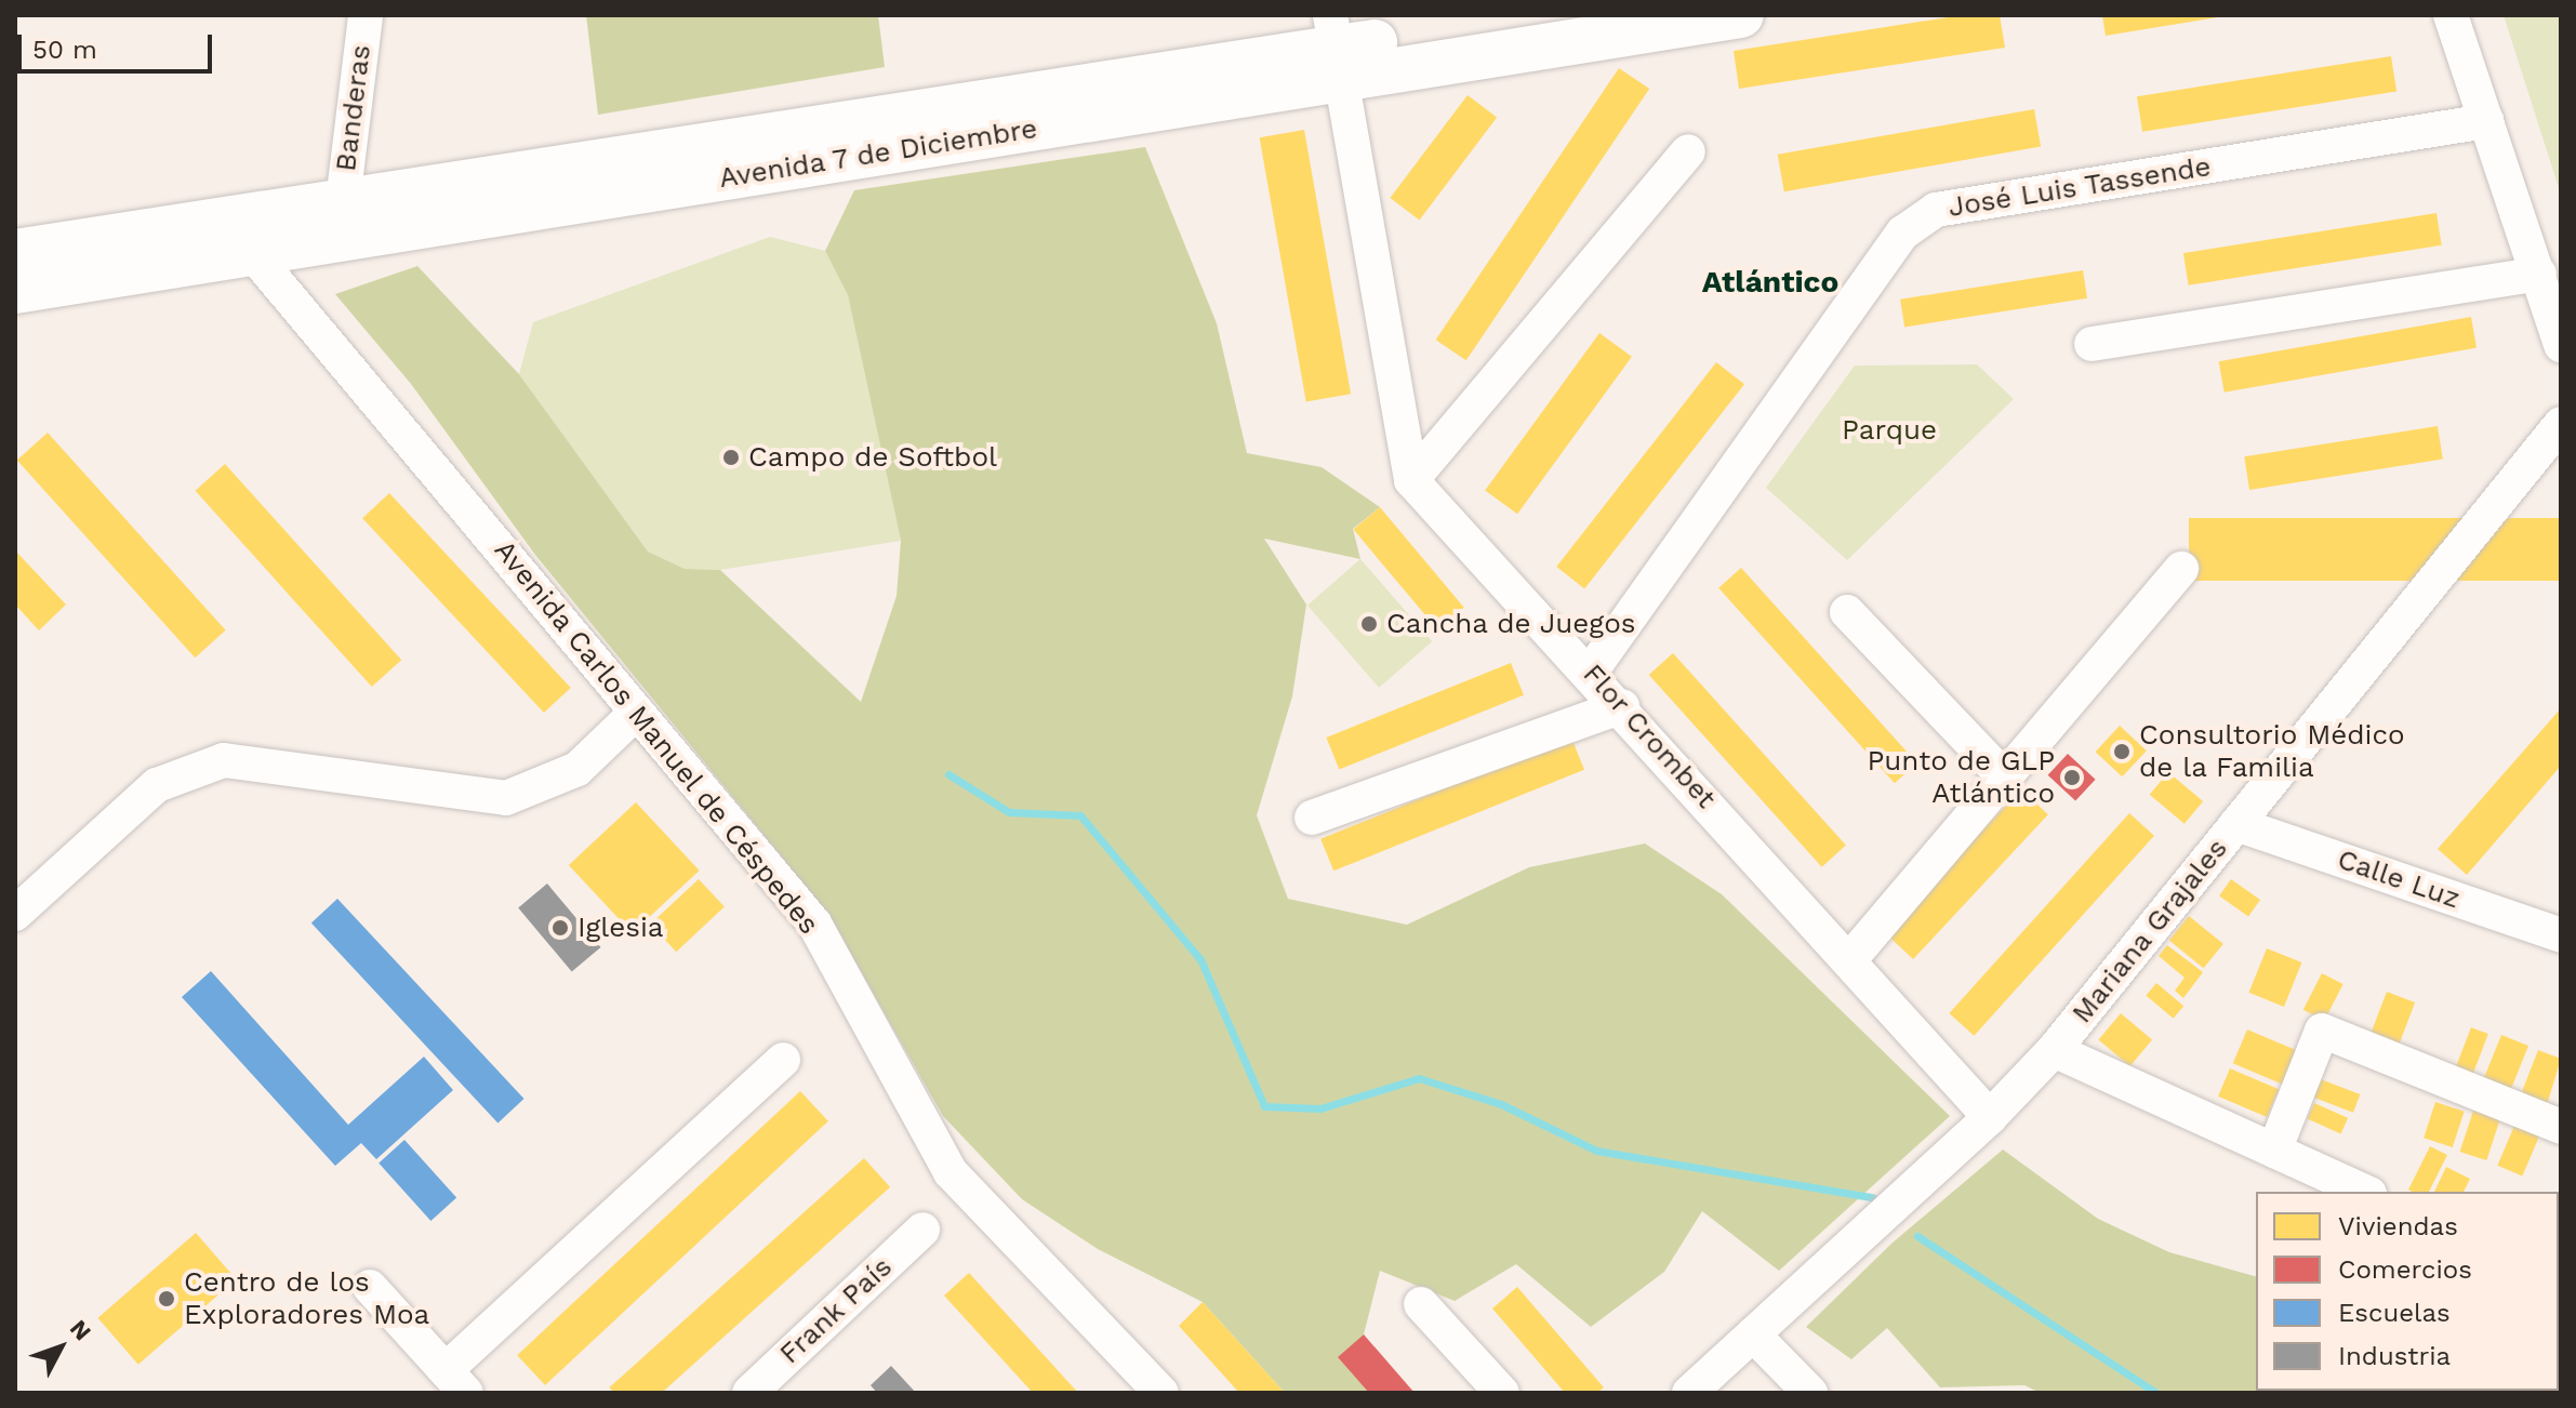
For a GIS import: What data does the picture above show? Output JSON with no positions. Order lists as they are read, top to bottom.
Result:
{
  "streets": {
    "main road": ["Avenida 7 de Diciembre"],
    "street": [
      "Banderas",
      "José Luis Tassende",
      "Flor Crombet",
      "Avenida Carlos Manuel de Céspedes",
      "Calle Luz",
      "Mariana Grajales",
      "Frank País"
    ]
  },
  "crossings": [
    ["Banderas", "Avenida 7 de Diciembre"],
    ["Avenida 7 de Diciembre", "Avenida Carlos Manuel de Céspedes"],
    ["José Luis Tassende", "Flor Crombet"],
    ["Flor Crombet", "Mariana Grajales"],
    ["Calle Luz", "Mariana Grajales"]
  ],
  "districts": ["Atlántico"],
  "parks": ["Parque"],
  "places": [
    "Campo de Softbol",
    "Cancha de Juegos",
    "Consultorio Médico de la Familia",
    "Punto de GLP Atlántico",
    "Iglesia",
    "Centro de los Exploradores Moa"
  ],
  "legend": [
    "Viviendas",
    "Comercios",
    "Escuelas",
    "Industria"
  ],
  "scale_bar": "50 m",
  "north": "top right"
}
